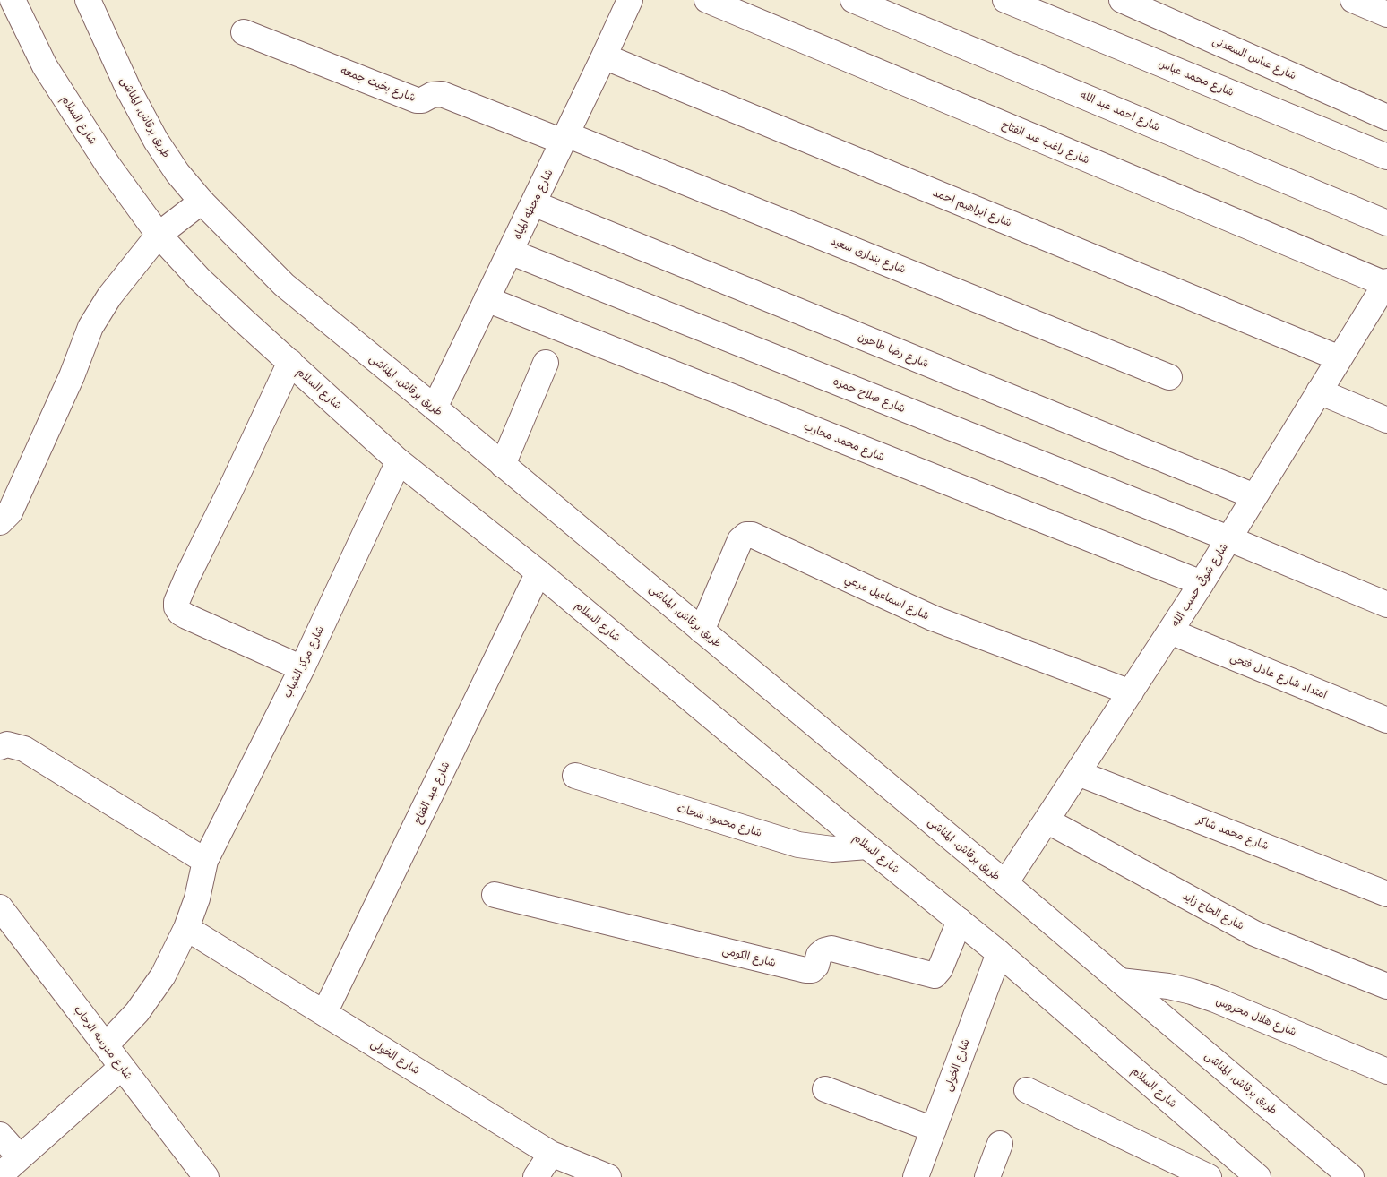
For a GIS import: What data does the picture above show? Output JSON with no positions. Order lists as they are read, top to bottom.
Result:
{
  "streets": {
    "street": [
      "شارع عباس السعدنى",
      "شارع محمد عباس",
      "شارع بخيت جمعه",
      "شارع احمد عبد الله",
      "طريق برقاش, المناشى",
      "شارع السلام",
      "شارع راغب عبد الفتاح",
      "شارع محطه المياه",
      "شارع ابراهيم احمد",
      "شارع بندارى سعيد",
      "شارع رضا طاحون",
      "شارع صلاح حمزه",
      "شارع محمد محارب",
      "شارع شوقى حسب الله",
      "شارع اسماعيل مرعي",
      "شارع مركز الشباب",
      "امتداد شارع عادل فتحي",
      "شارع عبد الفتاح",
      "شارع محمود شحات",
      "شارع محمد شاكر",
      "شارع الحاج زايد",
      "شارع الكومى",
      "شارع هلال محروس",
      "شارع مدرسه الرحاب",
      "شارع الخولى"
    ]
  },
  "crossings": [
    ["شارع بخيت جمعه", "شارع محطه المياه"],
    ["شارع بخيت جمعه", "شارع بندارى سعيد"],
    ["طريق برقاش, المناشى", "شارع محطه المياه"],
    ["طريق برقاش, المناشى", "شارع شوقى حسب الله"],
    ["طريق برقاش, المناشى", "شارع اسماعيل مرعي"],
    ["طريق برقاش, المناشى", "شارع هلال محروس"],
    ["شارع السلام", "شارع مركز الشباب"],
    ["شارع السلام", "شارع عبد الفتاح"],
    ["شارع السلام", "شارع محمود شحات"],
    ["شارع السلام", "شارع الكومى"],
    ["شارع السلام", "شارع الخولى"],
    ["شارع راغب عبد الفتاح", "شارع شوقى حسب الله"],
    ["شارع محطه المياه", "شارع ابراهيم احمد"],
    ["شارع محطه المياه", "شارع بندارى سعيد"],
    ["شارع محطه المياه", "شارع رضا طاحون"],
    ["شارع محطه المياه", "شارع صلاح حمزه"],
    ["شارع محطه المياه", "شارع محمد محارب"],
    ["شارع ابراهيم احمد", "شارع شوقى حسب الله"],
    ["شارع رضا طاحون", "شارع شوقى حسب الله"],
    ["شارع صلاح حمزه", "شارع شوقى حسب الله"],
    ["شارع محمد محارب", "شارع شوقى حسب الله"],
    ["شارع شوقى حسب الله", "شارع اسماعيل مرعي"],
    ["شارع شوقى حسب الله", "امتداد شارع عادل فتحي"],
    ["شارع شوقى حسب الله", "شارع محمد شاكر"],
    ["شارع شوقى حسب الله", "شارع الحاج زايد"],
    ["شارع مركز الشباب", "شارع مدرسه الرحاب"],
    ["شارع مركز الشباب", "شارع الخولى"],
    ["شارع عبد الفتاح", "شارع الخولى"]
  ]
}
